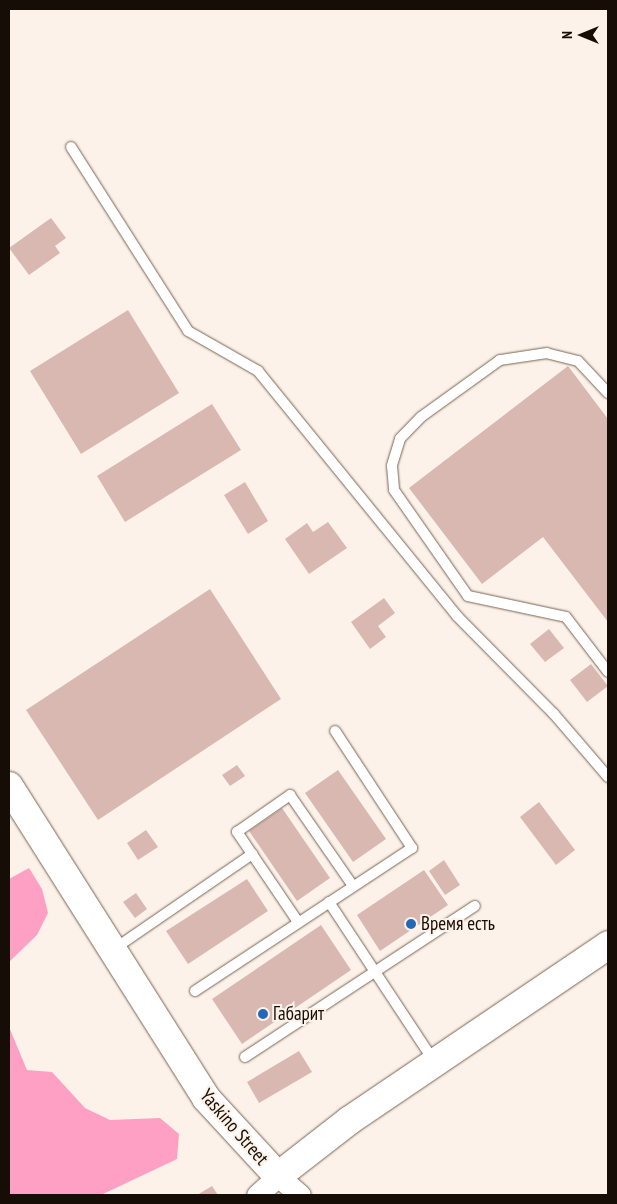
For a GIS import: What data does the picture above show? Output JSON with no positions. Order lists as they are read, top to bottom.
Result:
{
  "streets": {
    "street": ["Yaskino Street"]
  },
  "places": ["Время есть", "Габарит"],
  "north": "left"
}
